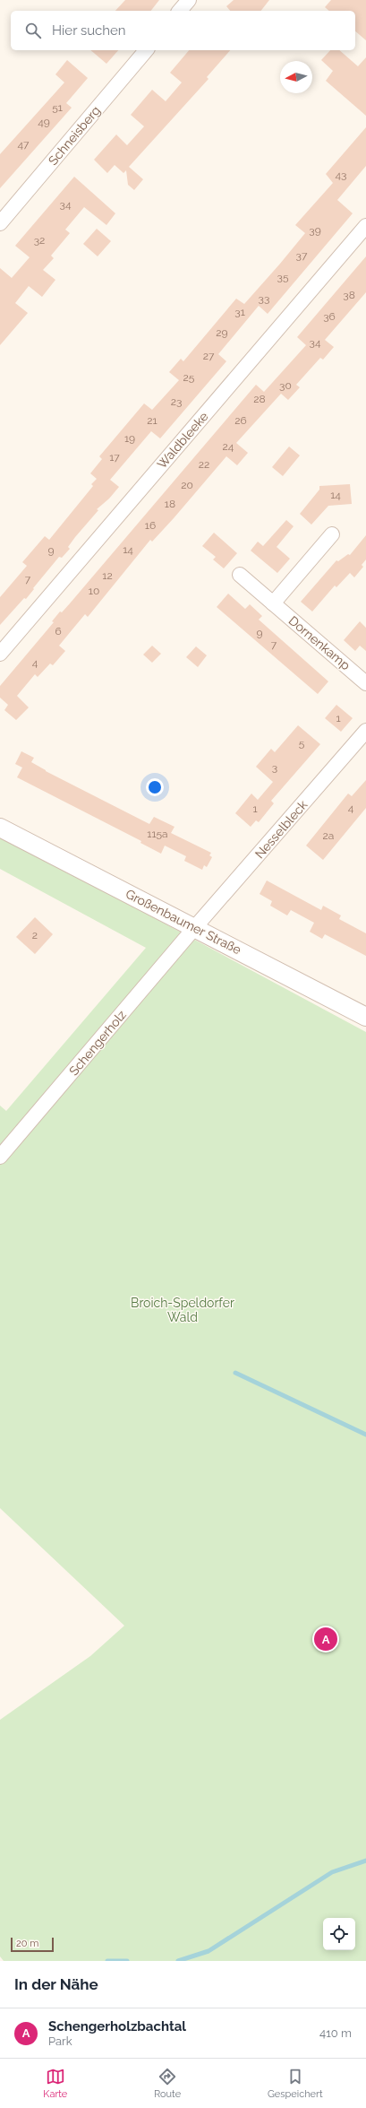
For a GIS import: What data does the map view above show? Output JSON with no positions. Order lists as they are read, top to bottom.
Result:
{
  "streets": {
    "street": [
      "Schneisberg",
      "Waldbleeke",
      "Dornenkamp",
      "Nesselbleck",
      "Großenbaumer Straße",
      "Schengerholz"
    ]
  },
  "crossings": [
    ["Nesselbleck", "Großenbaumer Straße"],
    ["Nesselbleck", "Schengerholz"],
    ["Großenbaumer Straße", "Schengerholz"]
  ],
  "parks": ["Broich-Speldorfer Wald"],
  "house_numbers": [
    "51",
    "49",
    "47",
    "43",
    "34",
    "39",
    "32",
    "37",
    "35",
    "38",
    "33",
    "31",
    "36",
    "29",
    "34",
    "27",
    "25",
    "30",
    "28",
    "23",
    "21",
    "26",
    "19",
    "24",
    "17",
    "22",
    "20",
    "14",
    "18",
    "16",
    "14",
    "9",
    "12",
    "7",
    "10",
    "6",
    "9",
    "7",
    "4",
    "1",
    "5",
    "3",
    "4",
    "1",
    "115a",
    "2a",
    "2"
  ],
  "scale_bar": "20 m",
  "north": "left",
  "page": {
    "search": "Hier suchen",
    "pins": "A",
    "scale": "20 m",
    "heading": "In der Nähe",
    "list": [
      {
        "mark": "A",
        "name": "Schengerholzbachtal",
        "note": "Park",
        "value": "410 m"
      }
    ],
    "nav": ["Karte", "Route", "Gespeichert"]
  }
}
